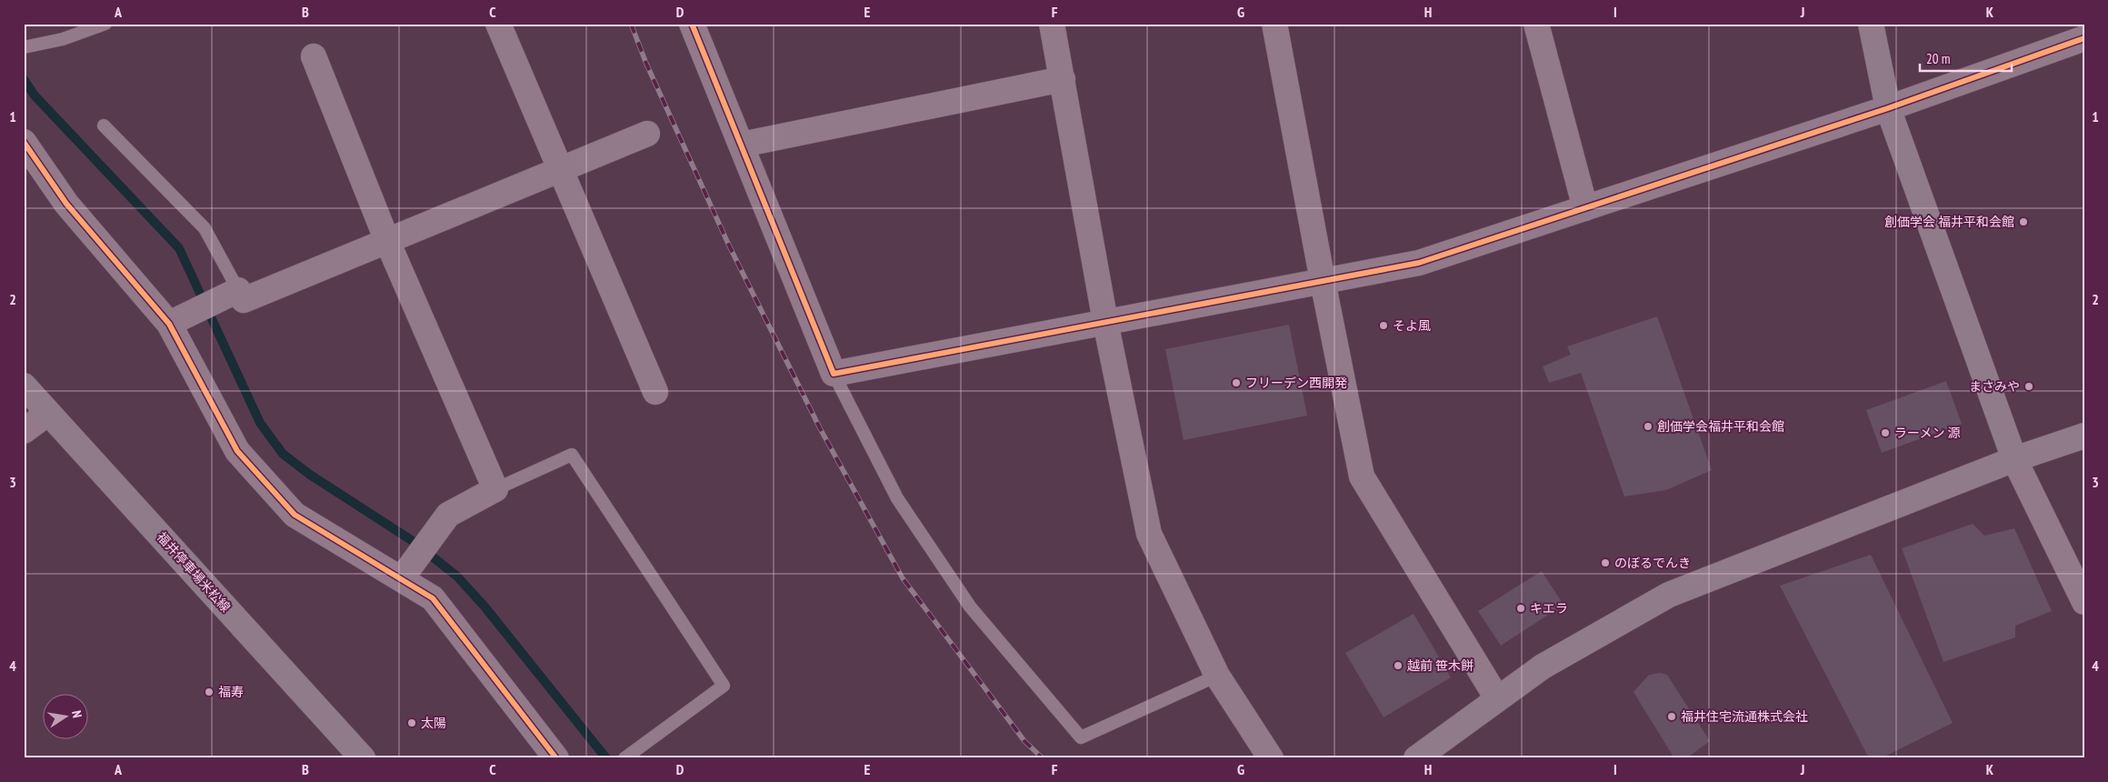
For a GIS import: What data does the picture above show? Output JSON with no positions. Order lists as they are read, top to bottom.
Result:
{
  "streets": {
    "street": ["福井停車場米松線"]
  },
  "places": [
    "創価学会 福井平和会館",
    "そよ風",
    "フリーデン西開発",
    "まさみや",
    "創価学会福井平和会館",
    "ラーメン 源",
    "のぼるでんき",
    "キエラ",
    "越前 笹木餅",
    "福寿",
    "福井住宅流通株式会社",
    "太陽"
  ],
  "scale_bar": "20 m",
  "north": "right",
  "grid": {
    "columns": [
      "A",
      "B",
      "C",
      "D",
      "E",
      "F",
      "G",
      "H",
      "I",
      "J",
      "K"
    ],
    "rows": [
      "1",
      "2",
      "3",
      "4"
    ]
  }
}
